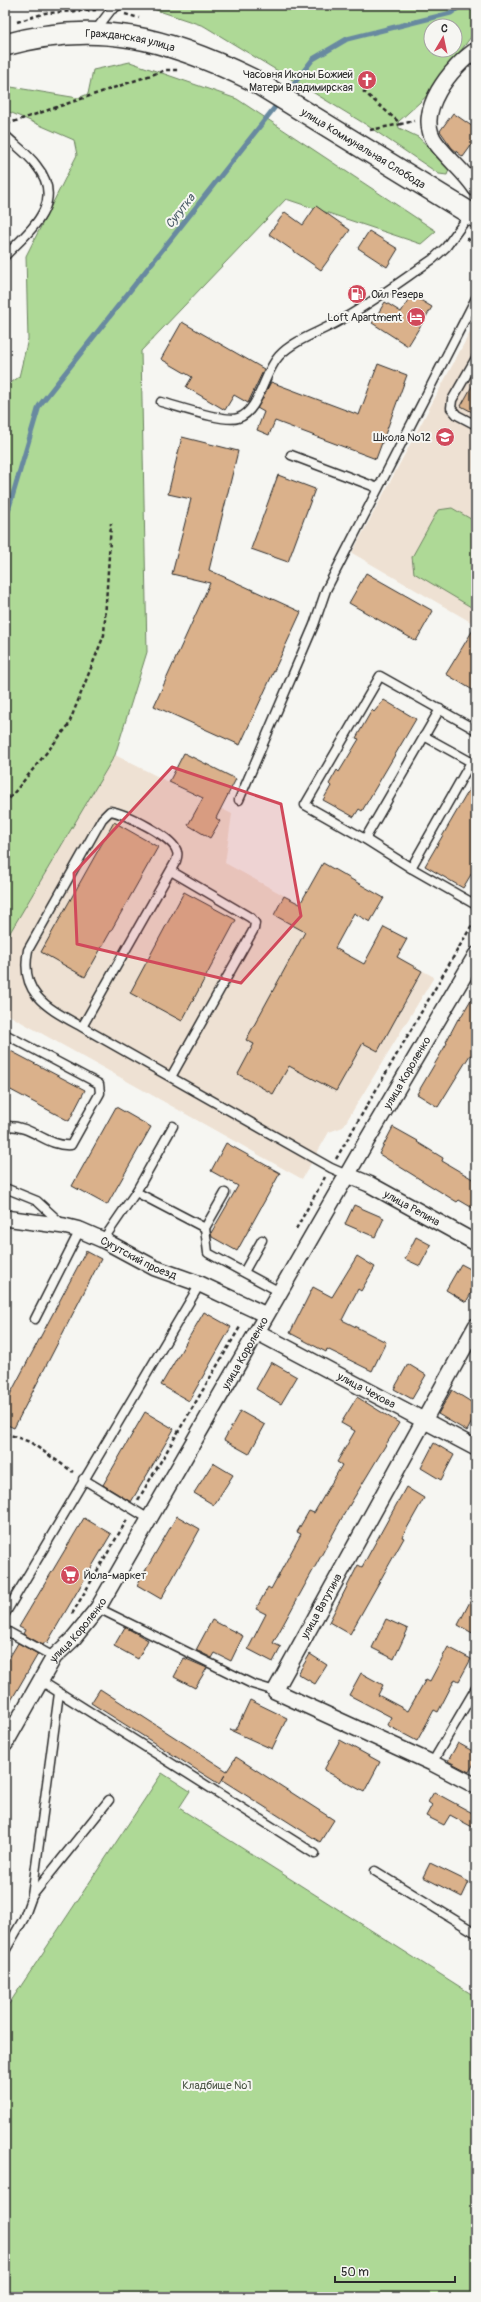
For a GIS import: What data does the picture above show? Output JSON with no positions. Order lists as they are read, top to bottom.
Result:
{
  "streets": {
    "main road": ["Гражданская улица", "улица Коммунальная Слобода"],
    "street": [
      "улица Короленко",
      "улица Репина",
      "Сугутский проезд",
      "улица Чехова",
      "улица Ватутина"
    ]
  },
  "crossings": [
    ["Гражданская улица", "улица Коммунальная Слобода"],
    ["улица Короленко", "улица Репина"],
    ["улица Короленко", "Сугутский проезд"],
    ["улица Короленко", "улица Чехова"],
    ["улица Чехова", "улица Ватутина"]
  ],
  "water": ["Сугутка"],
  "parks": ["Кладбище №1"],
  "places": {
    "church": ["Часовня Иконы Божией Матери Владимирская"],
    "fuel station": ["Ойл Резерв"],
    "hotel": ["Loft Apartment"],
    "school or university": ["Школа №12"],
    "supermarket": ["Йола-маркет"]
  },
  "scale_bar": "50 m",
  "north": "top"
}
